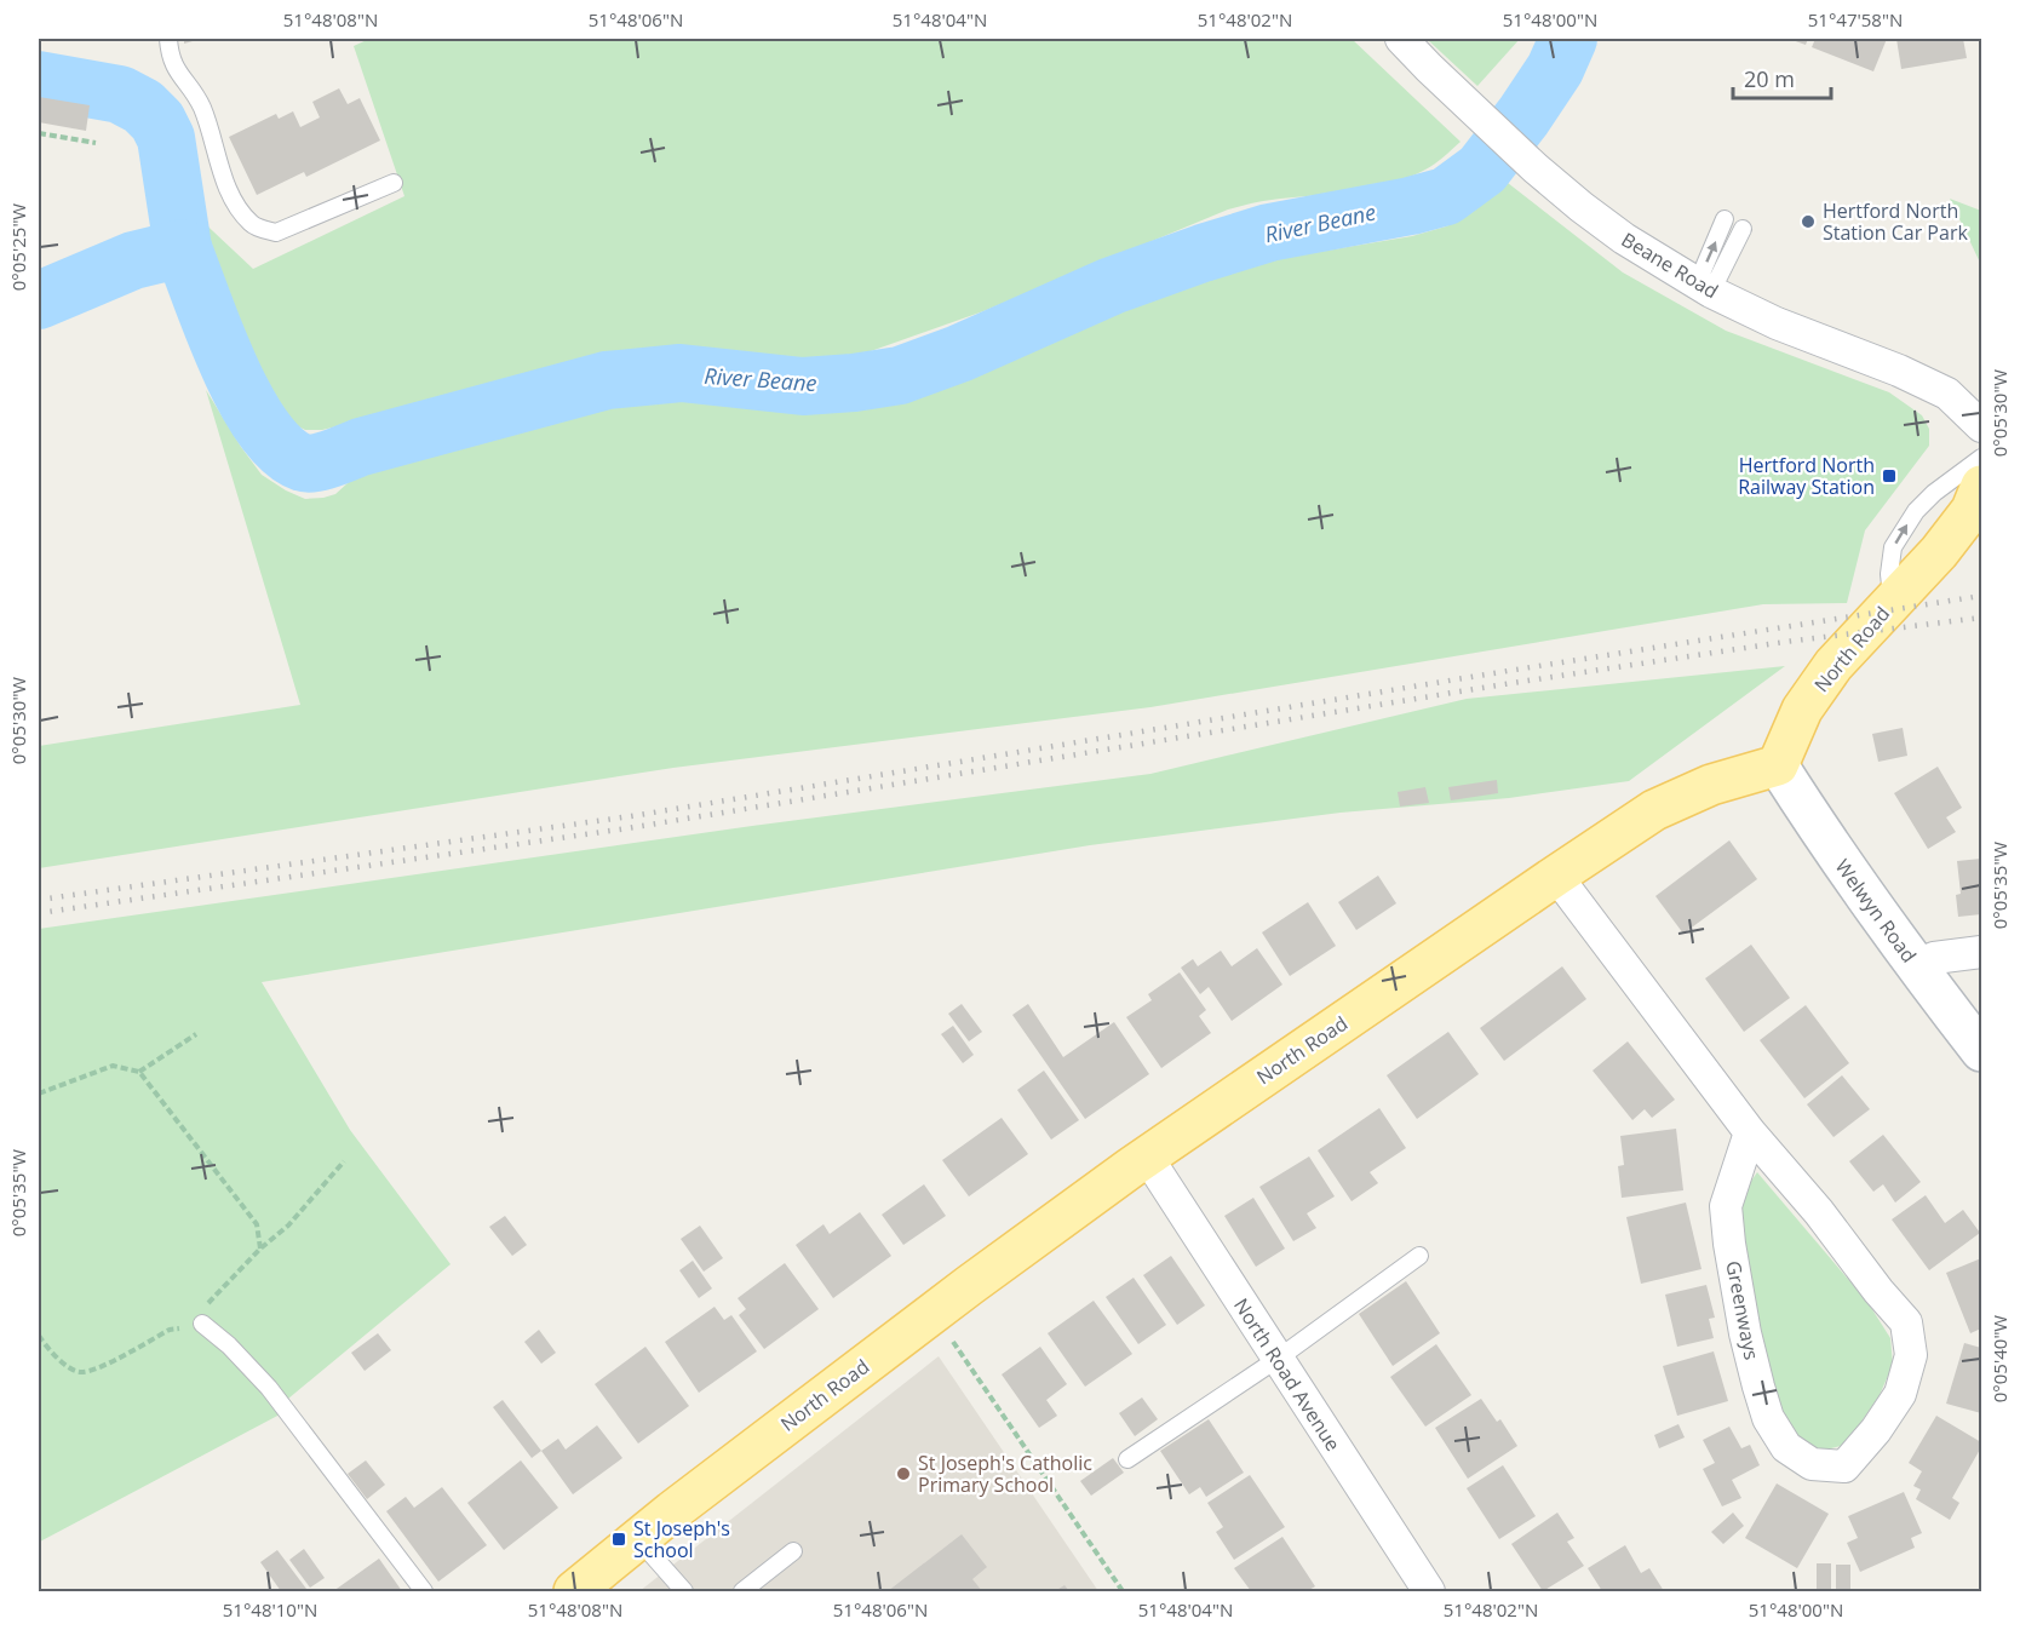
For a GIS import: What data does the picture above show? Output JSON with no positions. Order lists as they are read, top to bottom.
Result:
{
  "streets": {
    "main road": ["North Road", "Welwyn Road"],
    "street": ["Beane Road", "Greenways", "North Road Avenue"]
  },
  "crossings": [
    ["North Road", "Welwyn Road"],
    ["North Road", "Greenways"],
    ["North Road", "North Road Avenue"]
  ],
  "water": ["River Beane"],
  "places": {
    "other": ["Hertford North Station Car Park", "St Joseph's Catholic Primary School"],
    "transit": ["Hertford North Railway Station", "St Joseph's School"]
  },
  "scale_bar": "20 m",
  "coordinates": [
    "51°48'08\"N",
    "51°48'06\"N",
    "51°48'04\"N",
    "51°48'02\"N",
    "51°48'00\"N",
    "51°47'58\"N",
    "0°05'25\"W",
    "0°05'30\"W",
    "0°05'35\"W",
    "0°05'40\"W",
    "51°48'10\"N"
  ]
}
